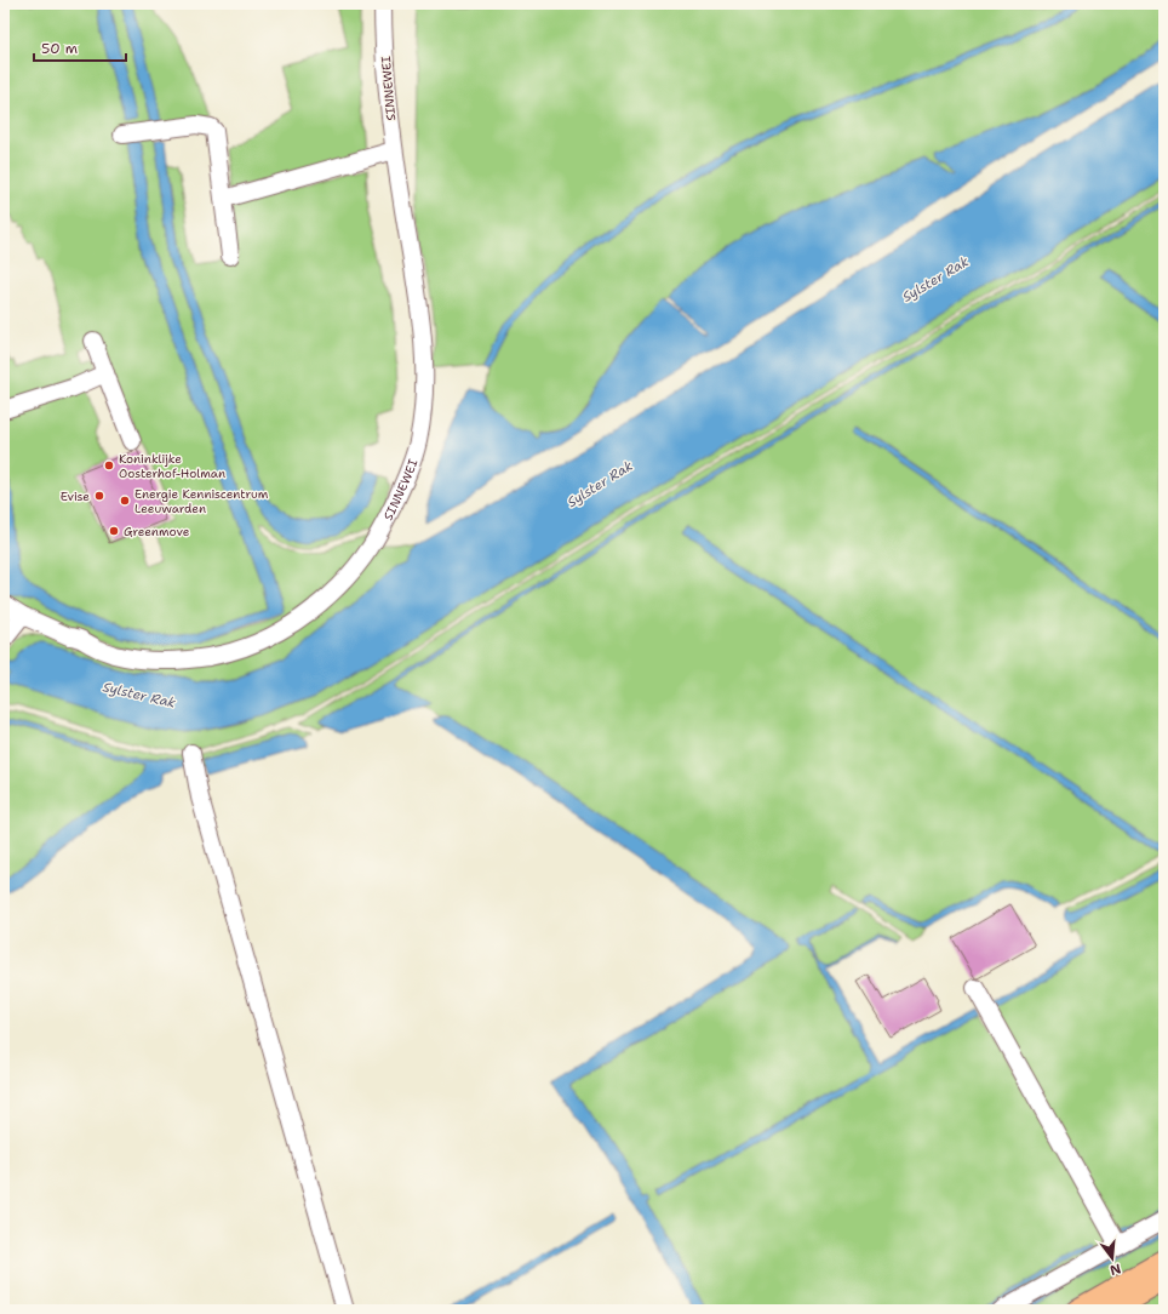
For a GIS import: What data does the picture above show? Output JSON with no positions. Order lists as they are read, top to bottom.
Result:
{
  "streets": {
    "street": ["SINNEWEI"]
  },
  "water": ["Sylster Rak"],
  "places": [
    "Koninklijke Oosterhof-Holman",
    "Evise",
    "Energie Kenniscentrum Leeuwarden",
    "Greenmove"
  ],
  "scale_bar": "50 m",
  "north": "bottom"
}
